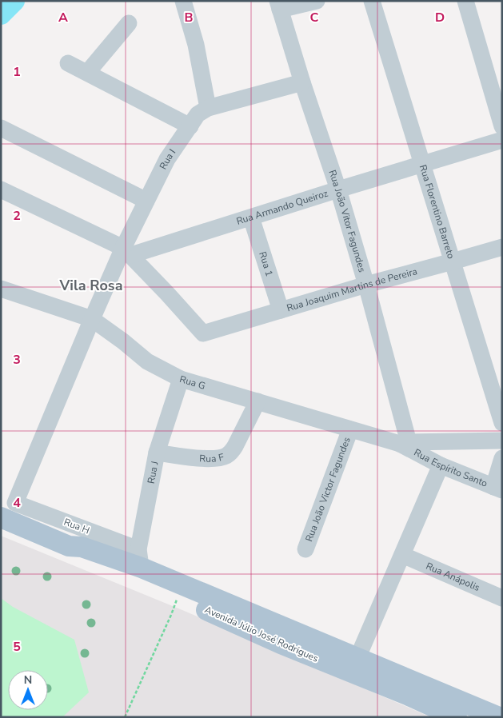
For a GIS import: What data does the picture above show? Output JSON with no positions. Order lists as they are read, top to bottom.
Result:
{
  "streets": {
    "main road": ["Avenida Júlio José Rodrigues"],
    "street": [
      "Rua I",
      "Rua Armando Queiroz",
      "Rua Florentino Barreto",
      "Rua João Vitor Fagundes",
      "Rua 1",
      "Rua Joaquim Martins de Pereira",
      "Rua G",
      "Rua F",
      "Rua Espírito Santo",
      "Rua J",
      "Rua João Victor Fagundes",
      "Rua H",
      "Rua Anápolis"
    ]
  },
  "crossings": [
    ["Rua I", "Rua Armando Queiroz"],
    ["Rua I", "Rua Joaquim Martins de Pereira"],
    ["Rua I", "Rua G"],
    ["Rua I", "Rua H"],
    ["Rua Armando Queiroz", "Rua Florentino Barreto"],
    ["Rua Armando Queiroz", "Rua João Vitor Fagundes"],
    ["Rua Armando Queiroz", "Rua 1"],
    ["Rua Armando Queiroz", "Rua Joaquim Martins de Pereira"],
    ["Rua Florentino Barreto", "Rua Joaquim Martins de Pereira"],
    ["Rua João Vitor Fagundes", "Rua Joaquim Martins de Pereira"],
    ["Rua João Vitor Fagundes", "Rua G"],
    ["Rua João Vitor Fagundes", "Rua Espírito Santo"],
    ["Rua 1", "Rua Joaquim Martins de Pereira"],
    ["Rua G", "Rua F"],
    ["Rua G", "Rua Espírito Santo"],
    ["Rua G", "Rua J"],
    ["Rua G", "Rua João Victor Fagundes"],
    ["Rua F", "Rua J"],
    ["Rua J", "Rua H"],
    ["Rua J", "Avenida Júlio José Rodrigues"],
    ["Rua H", "Avenida Júlio José Rodrigues"]
  ],
  "districts": ["Vila Rosa"],
  "north": "top",
  "grid": {
    "columns": [
      "A",
      "B",
      "C",
      "D"
    ],
    "rows": [
      "1",
      "2",
      "3",
      "4",
      "5"
    ]
  }
}
